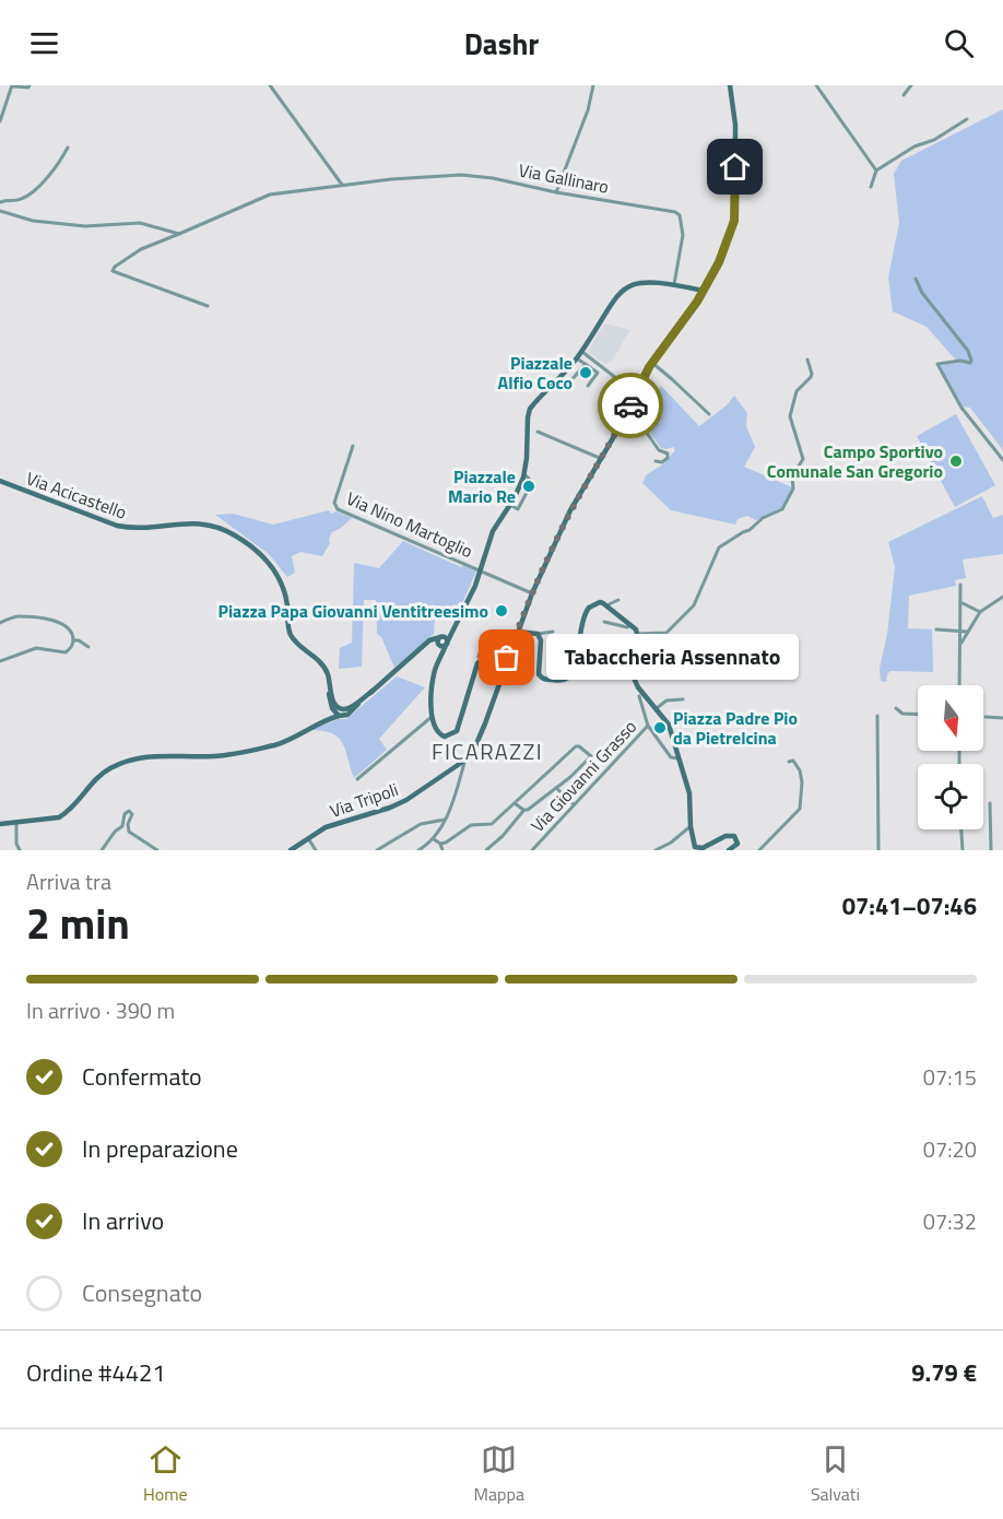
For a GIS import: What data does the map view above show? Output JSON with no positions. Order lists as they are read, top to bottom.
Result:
{
  "streets": {
    "street": [
      "Via Gallinaro",
      "Via Acicastello",
      "Via Nino Martoglio",
      "Via Giovanni Grasso",
      "Via Tripoli"
    ]
  },
  "crossings": [
    ["Via Nino Martoglio", "Via Tripoli"]
  ],
  "districts": ["FICARAZZI"],
  "places": [
    "Piazzale Alfio Coco",
    "Campo Sportivo Comunale San Gregorio",
    "Piazzale Mario Re",
    "Piazza Papa Giovanni Ventitreesimo",
    "Tabaccheria Assennato",
    "Piazza Padre Pio da Pietrelcina"
  ],
  "north": "bottom",
  "page": {
    "header": "Dashr",
    "bubble": "Tabaccheria Assennato",
    "heading": ["2 min", "Arriva tra", "07:41–07:46"],
    "panel": ["Ordine #4421", "9.79 €"],
    "bar": "In arrivo · 390 m",
    "list": [
      ["Confermato", "07:15"],
      ["In preparazione", "07:20"],
      ["In arrivo", "07:32"],
      "Consegnato"
    ],
    "tabs": ["Home", "Mappa", "Salvati"]
  }
}
